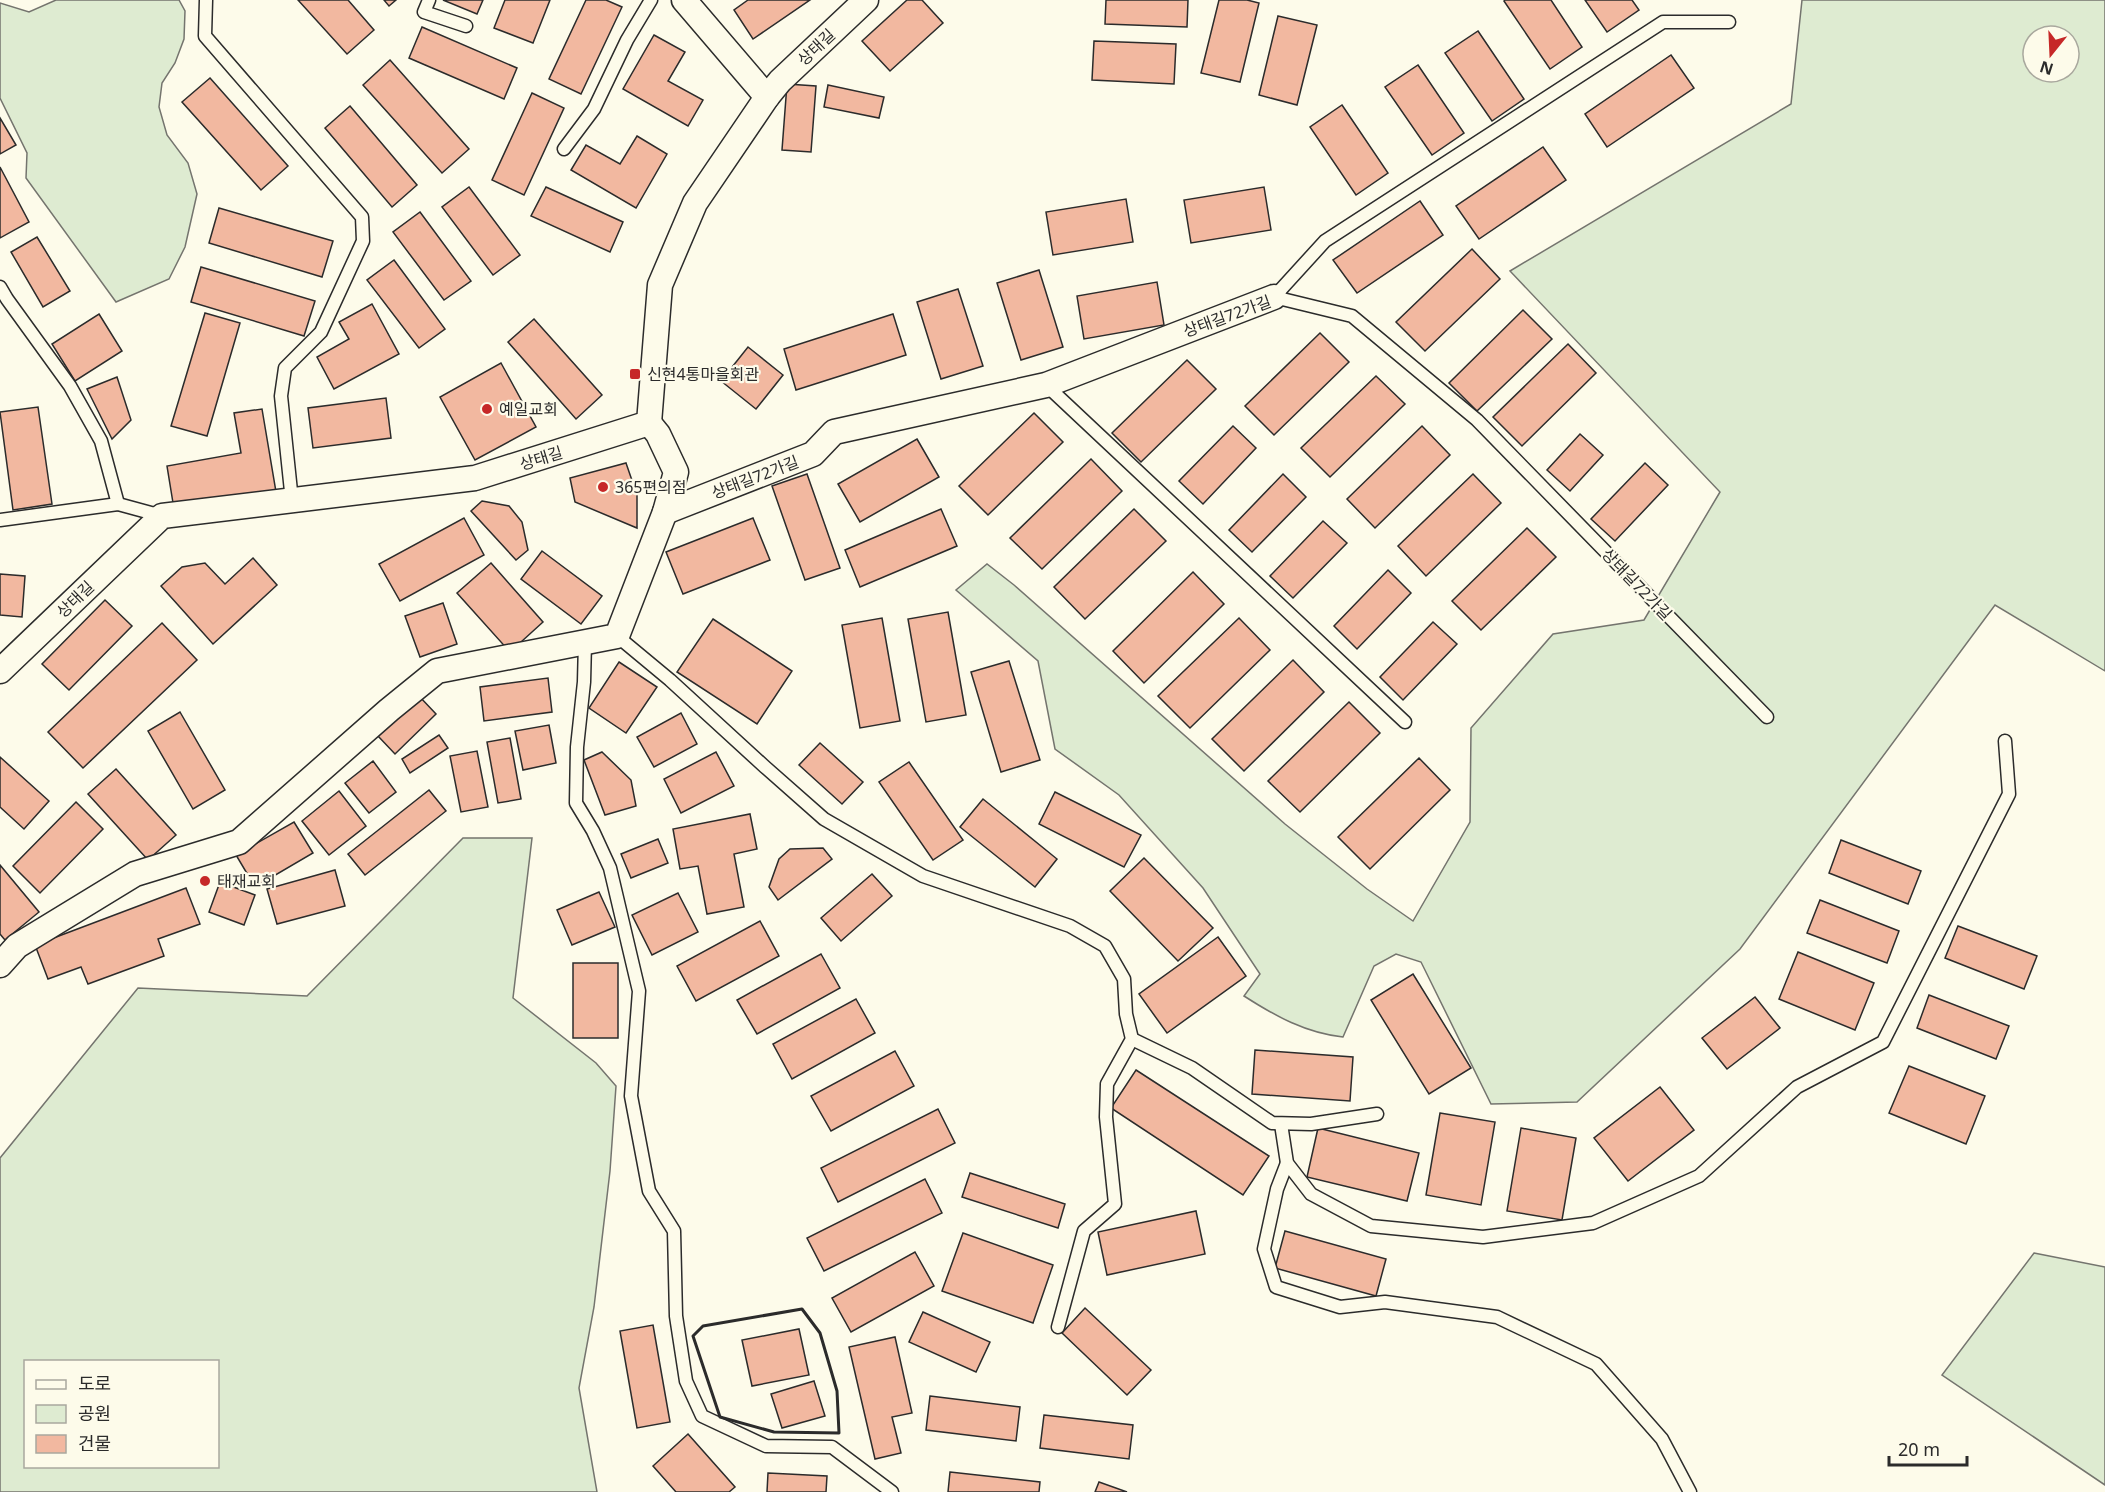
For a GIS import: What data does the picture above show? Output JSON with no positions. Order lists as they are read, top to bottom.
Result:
{
  "streets": {
    "street": ["상태길", "상태길72가길"]
  },
  "places": {
    "transit": ["신현4통마을회관"],
    "other": ["예일교회", "365편의점", "태재교회"]
  },
  "legend": ["도로", "공원", "건물"],
  "scale_bar": "20 m",
  "north": "bottom"
}
